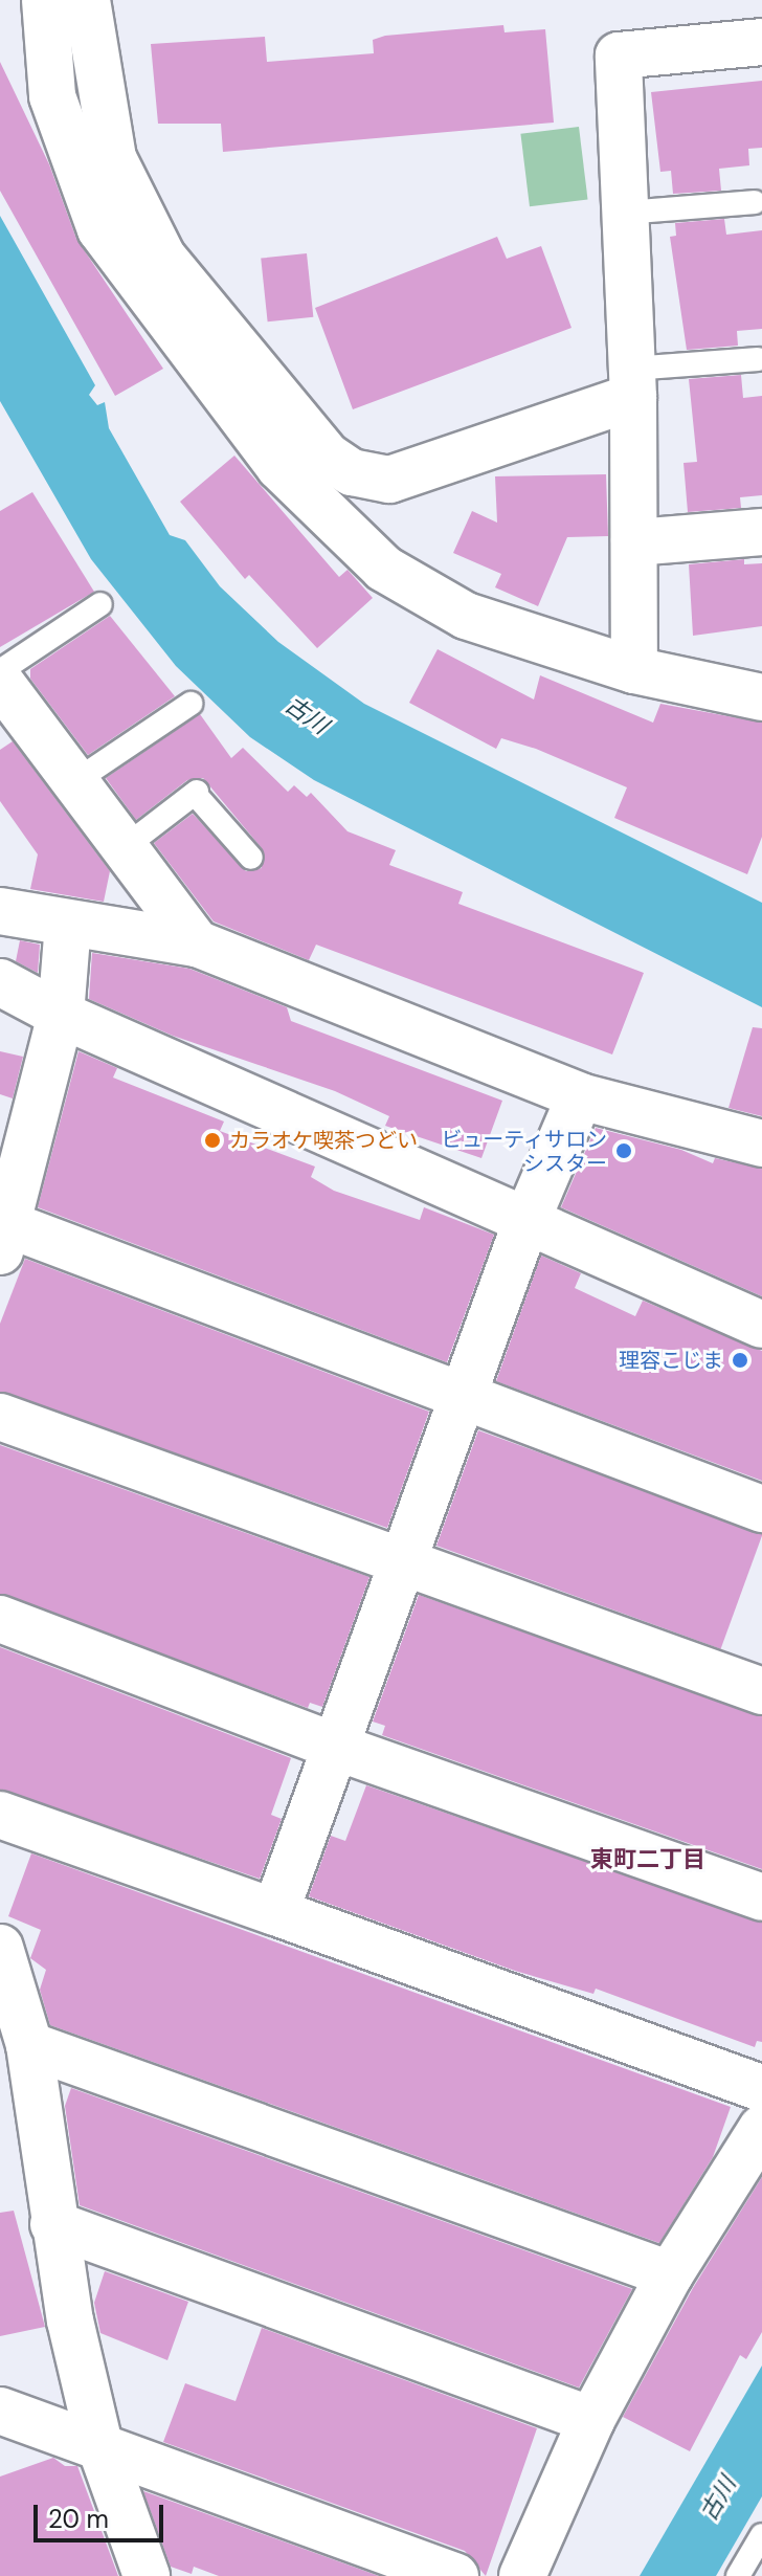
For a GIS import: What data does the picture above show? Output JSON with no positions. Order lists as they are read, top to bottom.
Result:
{
  "districts": ["東町二丁目"],
  "water": ["古川"],
  "places": ["カラオケ喫茶つどい", "ビューティサロン シスター", "理容こじま"],
  "scale_bar": "20 m"
}
